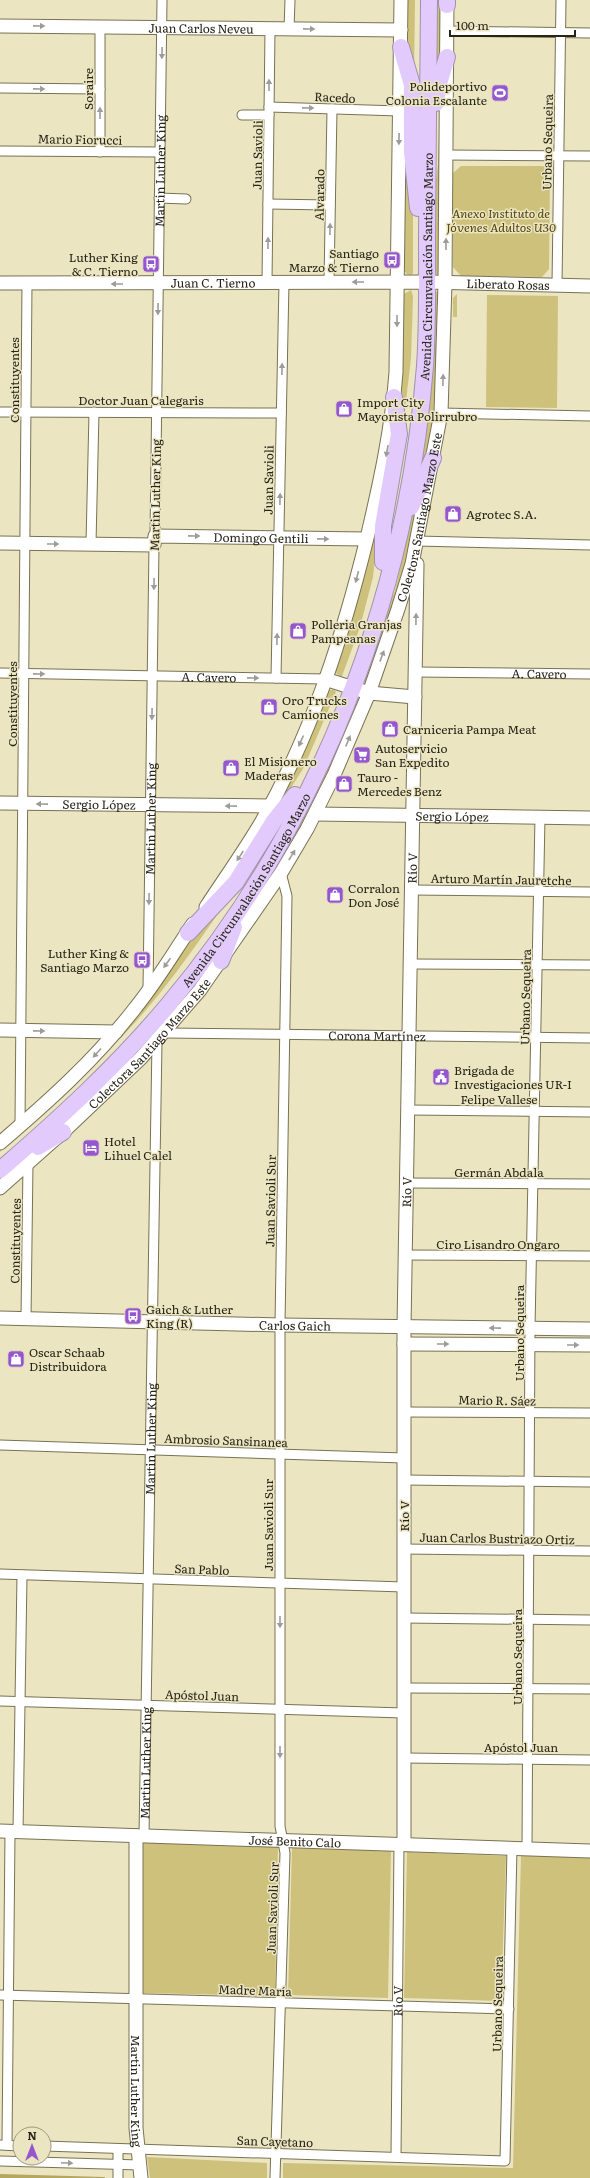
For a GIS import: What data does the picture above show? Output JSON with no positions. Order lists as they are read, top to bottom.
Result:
{
  "streets": {
    "highway": ["Avenida Circunvalación Santiago Marzo"],
    "street": [
      "Juan Carlos Neveu",
      "Soraire",
      "Racedo",
      "Mario Fiorucci",
      "Urbano Sequeira",
      "Juan Savioli",
      "Martin Luther King",
      "Alvarado",
      "Juan C. Tierno",
      "Liberato Rosas",
      "Constituyentes",
      "Doctor Juan Calegaris",
      "Colectora Santiago Marzo Este",
      "Domingo Gentili",
      "A. Cavero",
      "Sergio López",
      "Río V",
      "Arturo Martín Jauretche",
      "Corona Martínez",
      "Felipe Vallese",
      "Germán Abdala",
      "Juan Savioli Sur",
      "Ciro Lisandro Ongaro",
      "Carlos Gaich",
      "Mario R. Sáez",
      "Ambrosio Sansinanea",
      "Juan Carlos Bustriazo Ortiz",
      "San Pablo",
      "Apóstol Juan",
      "José Benito Calo",
      "Madre María",
      "San Cayetano"
    ]
  },
  "crossings": [
    ["Juan Carlos Neveu", "Soraire"],
    ["Juan Carlos Neveu", "Juan Savioli"],
    ["Juan Carlos Neveu", "Martin Luther King"],
    ["Soraire", "Mario Fiorucci"],
    ["Racedo", "Juan Savioli"],
    ["Racedo", "Alvarado"],
    ["Mario Fiorucci", "Martin Luther King"],
    ["Urbano Sequeira", "Liberato Rosas"],
    ["Urbano Sequeira", "Sergio López"],
    ["Urbano Sequeira", "Arturo Martín Jauretche"],
    ["Urbano Sequeira", "Corona Martínez"],
    ["Urbano Sequeira", "Felipe Vallese"],
    ["Urbano Sequeira", "Germán Abdala"],
    ["Urbano Sequeira", "Ciro Lisandro Ongaro"],
    ["Urbano Sequeira", "Carlos Gaich"],
    ["Urbano Sequeira", "Mario R. Sáez"],
    ["Urbano Sequeira", "Juan Carlos Bustriazo Ortiz"],
    ["Urbano Sequeira", "Apóstol Juan"],
    ["Urbano Sequeira", "José Benito Calo"],
    ["Urbano Sequeira", "Madre María"],
    ["Urbano Sequeira", "San Cayetano"],
    ["Juan Savioli", "Juan C. Tierno"],
    ["Juan Savioli", "Doctor Juan Calegaris"],
    ["Juan Savioli", "Domingo Gentili"],
    ["Juan Savioli", "A. Cavero"],
    ["Martin Luther King", "Juan C. Tierno"],
    ["Martin Luther King", "Doctor Juan Calegaris"],
    ["Martin Luther King", "Colectora Santiago Marzo Este"],
    ["Martin Luther King", "Domingo Gentili"],
    ["Martin Luther King", "A. Cavero"],
    ["Martin Luther King", "Sergio López"],
    ["Martin Luther King", "Corona Martínez"],
    ["Martin Luther King", "Carlos Gaich"],
    ["Martin Luther King", "Ambrosio Sansinanea"],
    ["Martin Luther King", "San Pablo"],
    ["Martin Luther King", "Apóstol Juan"],
    ["Martin Luther King", "José Benito Calo"],
    ["Martin Luther King", "Madre María"],
    ["Martin Luther King", "San Cayetano"],
    ["Alvarado", "Juan C. Tierno"],
    ["Avenida Circunvalación Santiago Marzo", "Juan C. Tierno"],
    ["Avenida Circunvalación Santiago Marzo", "Liberato Rosas"],
    ["Avenida Circunvalación Santiago Marzo", "A. Cavero"],
    ["Juan C. Tierno", "Liberato Rosas"],
    ["Juan C. Tierno", "Constituyentes"],
    ["Liberato Rosas", "Colectora Santiago Marzo Este"],
    ["Constituyentes", "Doctor Juan Calegaris"],
    ["Constituyentes", "Colectora Santiago Marzo Este"],
    ["Constituyentes", "Domingo Gentili"],
    ["Constituyentes", "A. Cavero"],
    ["Constituyentes", "Sergio López"],
    ["Constituyentes", "Carlos Gaich"],
    ["Colectora Santiago Marzo Este", "A. Cavero"],
    ["Colectora Santiago Marzo Este", "Sergio López"],
    ["Colectora Santiago Marzo Este", "Río V"],
    ["Colectora Santiago Marzo Este", "Corona Martínez"],
    ["Colectora Santiago Marzo Este", "Juan Savioli Sur"],
    ["A. Cavero", "Río V"],
    ["Sergio López", "Río V"],
    ["Río V", "Arturo Martín Jauretche"],
    ["Río V", "Corona Martínez"],
    ["Río V", "Felipe Vallese"],
    ["Río V", "Germán Abdala"],
    ["Río V", "Ciro Lisandro Ongaro"],
    ["Río V", "Carlos Gaich"],
    ["Río V", "Mario R. Sáez"],
    ["Río V", "Ambrosio Sansinanea"],
    ["Río V", "Juan Carlos Bustriazo Ortiz"],
    ["Río V", "San Pablo"],
    ["Río V", "Apóstol Juan"],
    ["Río V", "José Benito Calo"],
    ["Río V", "Madre María"],
    ["Río V", "San Cayetano"],
    ["Corona Martínez", "Juan Savioli Sur"],
    ["Juan Savioli Sur", "Carlos Gaich"],
    ["Juan Savioli Sur", "Ambrosio Sansinanea"],
    ["Juan Savioli Sur", "San Pablo"],
    ["Juan Savioli Sur", "Apóstol Juan"],
    ["Juan Savioli Sur", "José Benito Calo"],
    ["Juan Savioli Sur", "Madre María"],
    ["Juan Savioli Sur", "San Cayetano"]
  ],
  "one_way": [
    "Soraire",
    "Racedo",
    "Juan Savioli",
    "Juan C. Tierno",
    "Domingo Gentili",
    "A. Cavero",
    "Sergio López"
  ],
  "parks": ["Anexo Instituto de Jóvenes Adultos U30"],
  "places": {
    "sports": ["Polideportivo Colonia Escalante"],
    "bus stop": [
      "Santiago Marzo & Tierno",
      "Luther King & C. Tierno",
      "Luther King & Santiago Marzo",
      "Gaich & Luther King (R)"
    ],
    "shop": [
      "Import City Mayorista Polirrubro",
      "Agrotec S.A.",
      "Polleria Granjas Pampeanas",
      "Oro Trucks Camiones",
      "Carniceria Pampa Meat",
      "El Misionero Maderas",
      "Tauro - Mercedes Benz",
      "Corralon Don José",
      "Oscar Schaab Distribuidora"
    ],
    "supermarket": ["Autoservicio San Expedito"],
    "public building": ["Brigada de Investigaciones UR-I"],
    "hotel": ["Hotel Lihuel Calel"]
  },
  "scale_bar": "100 m",
  "north": "top"
}
